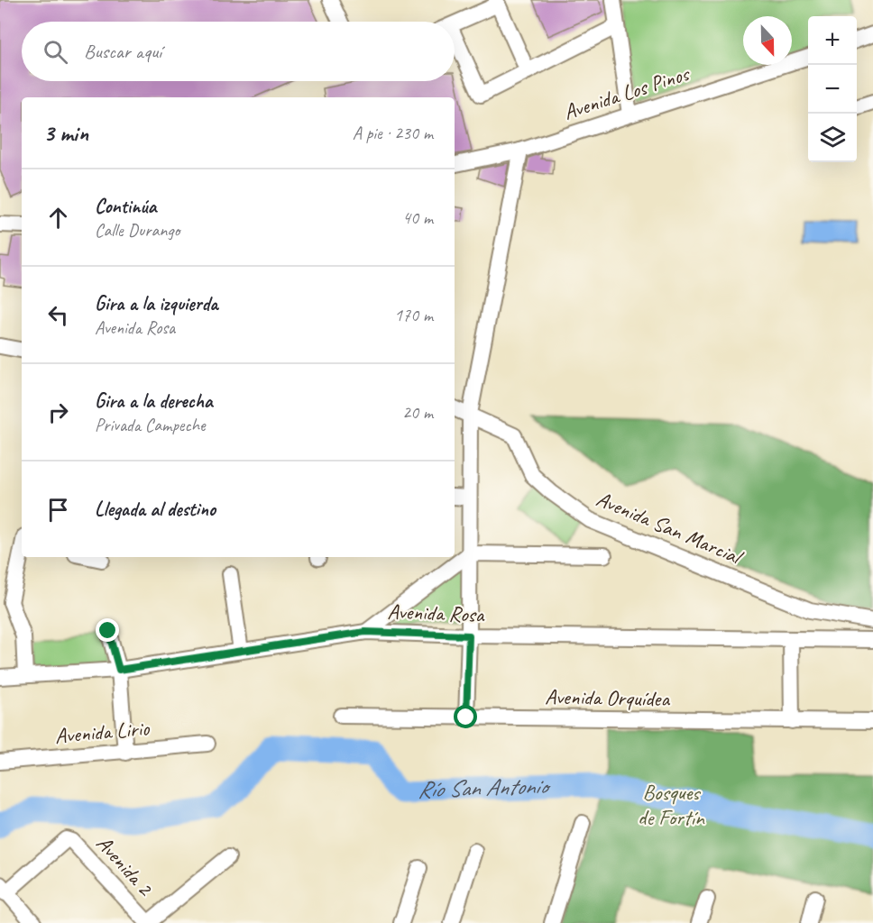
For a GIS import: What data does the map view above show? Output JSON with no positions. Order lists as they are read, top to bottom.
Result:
{
  "streets": {
    "street": [
      "Avenida Los Pinos",
      "Avenida San Marcial",
      "Avenida Rosa",
      "Avenida Orquídea",
      "Avenida Lirio",
      "Avenida 2"
    ]
  },
  "water": ["Río San Antonio"],
  "parks": ["Bosques de Fortín"],
  "north": "bottom",
  "page": {
    "map_buttons": ["+", "−"],
    "search": "Buscar aquí",
    "heading": ["3 min", "A pie · 230 m"],
    "list": [
      ["Continúa", "Calle Durango", "40 m"],
      ["Gira a la izquierda", "Avenida Rosa", "170 m"],
      ["Gira a la derecha", "Privada Campeche", "20 m"],
      "Llegada al destino"
    ]
  }
}
